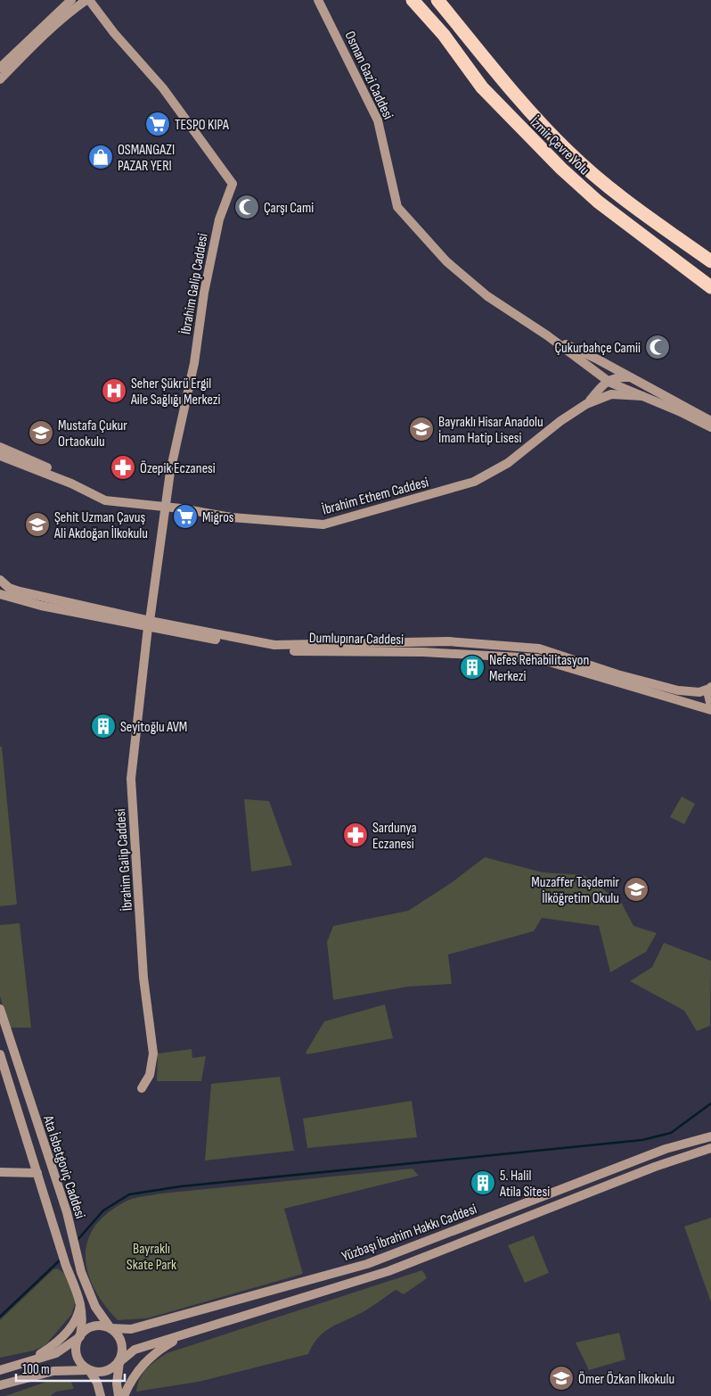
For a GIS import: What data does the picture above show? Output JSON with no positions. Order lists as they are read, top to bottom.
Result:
{
  "streets": {
    "highway": ["İzmir Çevre Yolu"],
    "main road": [
      "Osman Gazi Caddesi",
      "İbrahim Galip Caddesi",
      "İbrahim Ethem Caddesi",
      "Dumlupınar Caddesi",
      "Ata İsbetgoviç Caddesi",
      "Yüzbaşı İbrahim Hakkı Caddesi"
    ]
  },
  "crossings": [
    ["Osman Gazi Caddesi", "İbrahim Ethem Caddesi"],
    ["İbrahim Galip Caddesi", "İbrahim Ethem Caddesi"],
    ["İbrahim Galip Caddesi", "Dumlupınar Caddesi"],
    ["Ata İsbetgoviç Caddesi", "Yüzbaşı İbrahim Hakkı Caddesi"]
  ],
  "parks": ["Bayraklı Skate Park"],
  "places": {
    "supermarket": ["TESPO KIPA", "Migros"],
    "shop": ["OSMANGAZI PAZAR YERI"],
    "mosque": ["Çarşı Cami", "Çukurbahçe Camii"],
    "hospital": ["Seher Şükrü Ergil Aile Sağlığı Merkezi"],
    "school or university": [
      "Bayraklı Hisar Anadolu İmam Hatip Lisesi",
      "Mustafa Çukur Ortaokulu",
      "Şehit Uzman Çavuş Ali Akdoğan İlkokulu",
      "Muzaffer Taşdemir İlköğretim Okulu",
      "Ömer Özkan İlkokulu"
    ],
    "pharmacy": ["Özepik Eczanesi", "Sardunya Eczanesi"],
    "building": ["Nefes Rehabilitasyon Merkezi", "Seyitoğlu AVM", "5. Halil Atila Sitesi"]
  },
  "scale_bar": "100 m"
}
